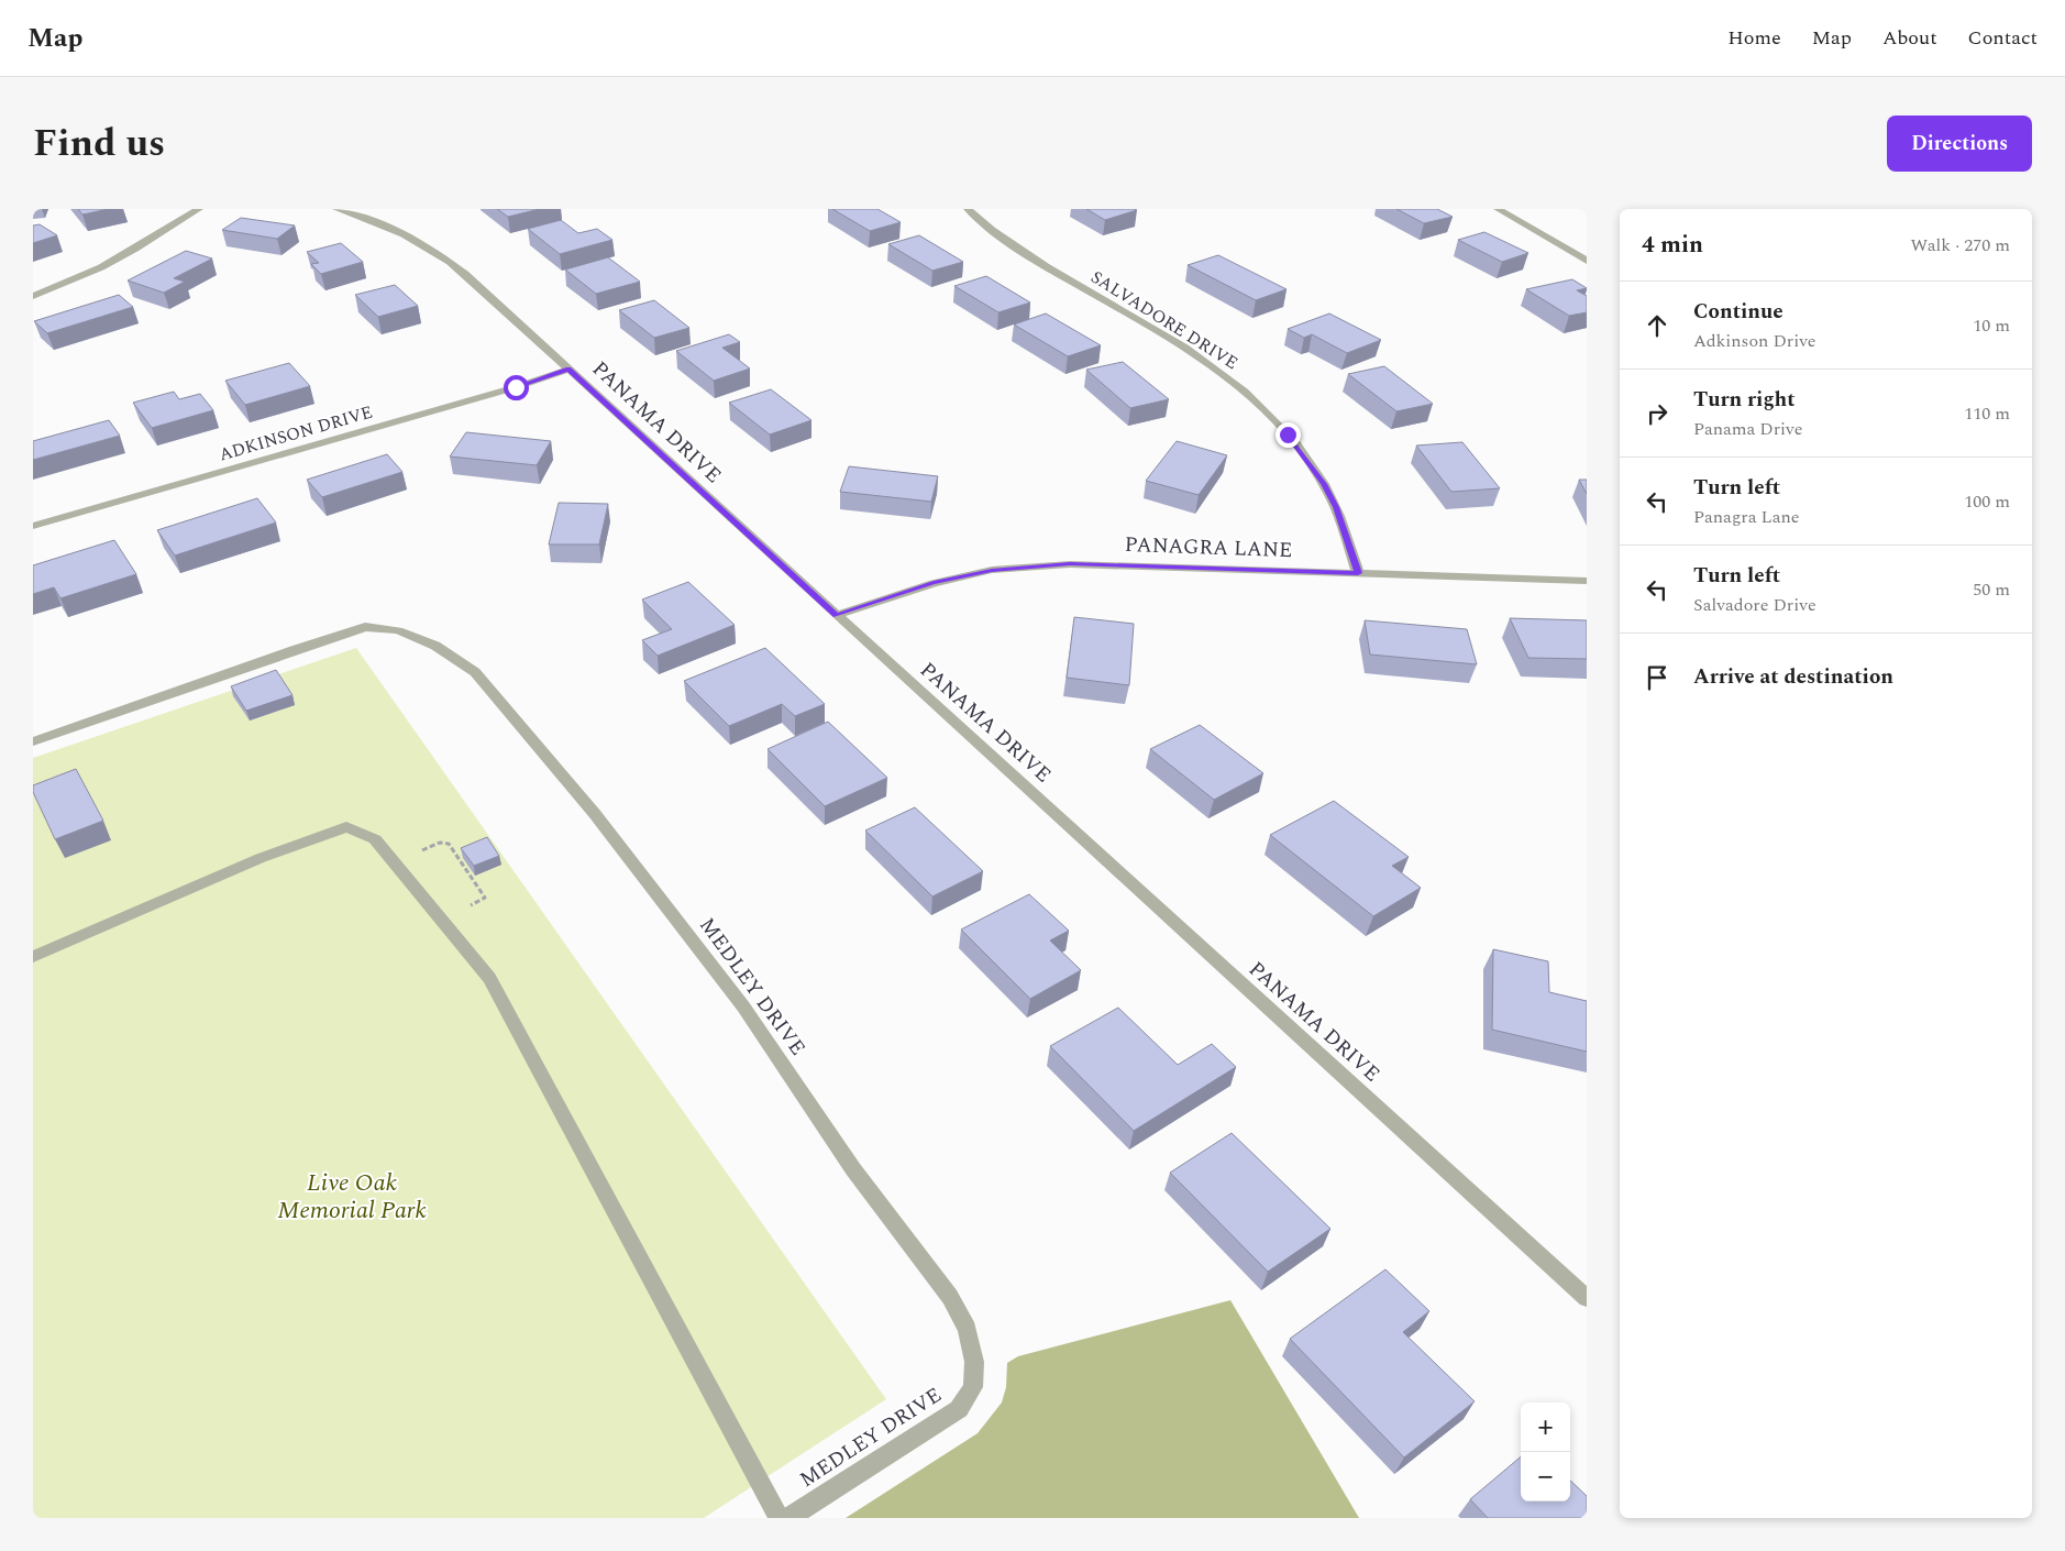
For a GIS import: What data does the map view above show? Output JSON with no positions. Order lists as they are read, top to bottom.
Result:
{
  "streets": {
    "street": [
      "SALVADORE DRIVE",
      "PANAMA DRIVE",
      "ADKINSON DRIVE",
      "PANAGRA LANE",
      "MEDLEY DRIVE"
    ]
  },
  "crossings": [
    ["SALVADORE DRIVE", "PANAGRA LANE"],
    ["PANAMA DRIVE", "ADKINSON DRIVE"],
    ["PANAMA DRIVE", "PANAGRA LANE"]
  ],
  "parks": ["Live Oak Memorial Park"],
  "page": {
    "header": "Map",
    "nav": [
      "Home",
      "Map",
      "About",
      "Contact"
    ],
    "title": "Find us",
    "buttons": "Directions",
    "heading": ["4 min", "Walk · 270 m"],
    "list": [
      ["Continue", "Adkinson Drive", "10 m"],
      ["Turn right", "Panama Drive", "110 m"],
      ["Turn left", "Panagra Lane", "100 m"],
      ["Turn left", "Salvadore Drive", "50 m"],
      "Arrive at destination"
    ],
    "map_buttons": ["+", "−"]
  }
}
